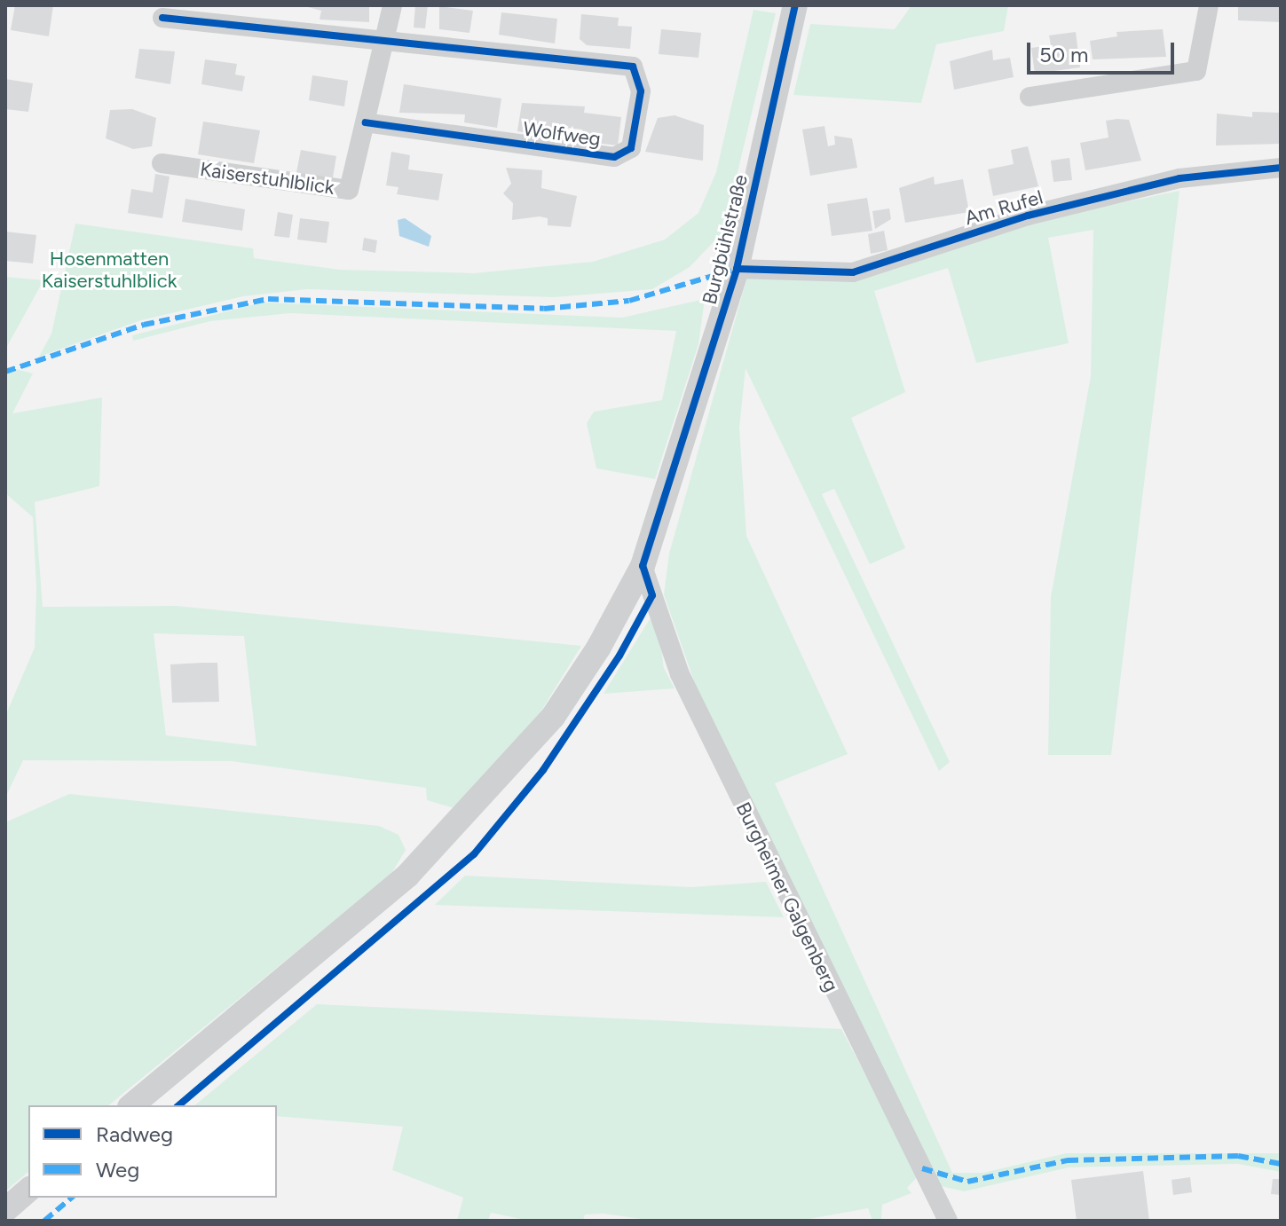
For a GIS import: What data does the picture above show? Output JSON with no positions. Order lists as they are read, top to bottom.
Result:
{
  "streets": {
    "street": [
      "Wolfweg",
      "Kaiserstuhlblick",
      "Am Rufel",
      "Burgbühlstraße",
      "Burgheimer Galgenberg"
    ]
  },
  "crossings": [
    ["Wolfweg", "Kaiserstuhlblick"],
    ["Am Rufel", "Burgbühlstraße"],
    ["Burgbühlstraße", "Burgheimer Galgenberg"]
  ],
  "parks": ["Hosenmatten Kaiserstuhlblick"],
  "legend": ["Radweg", "Weg"],
  "scale_bar": "50 m"
}
